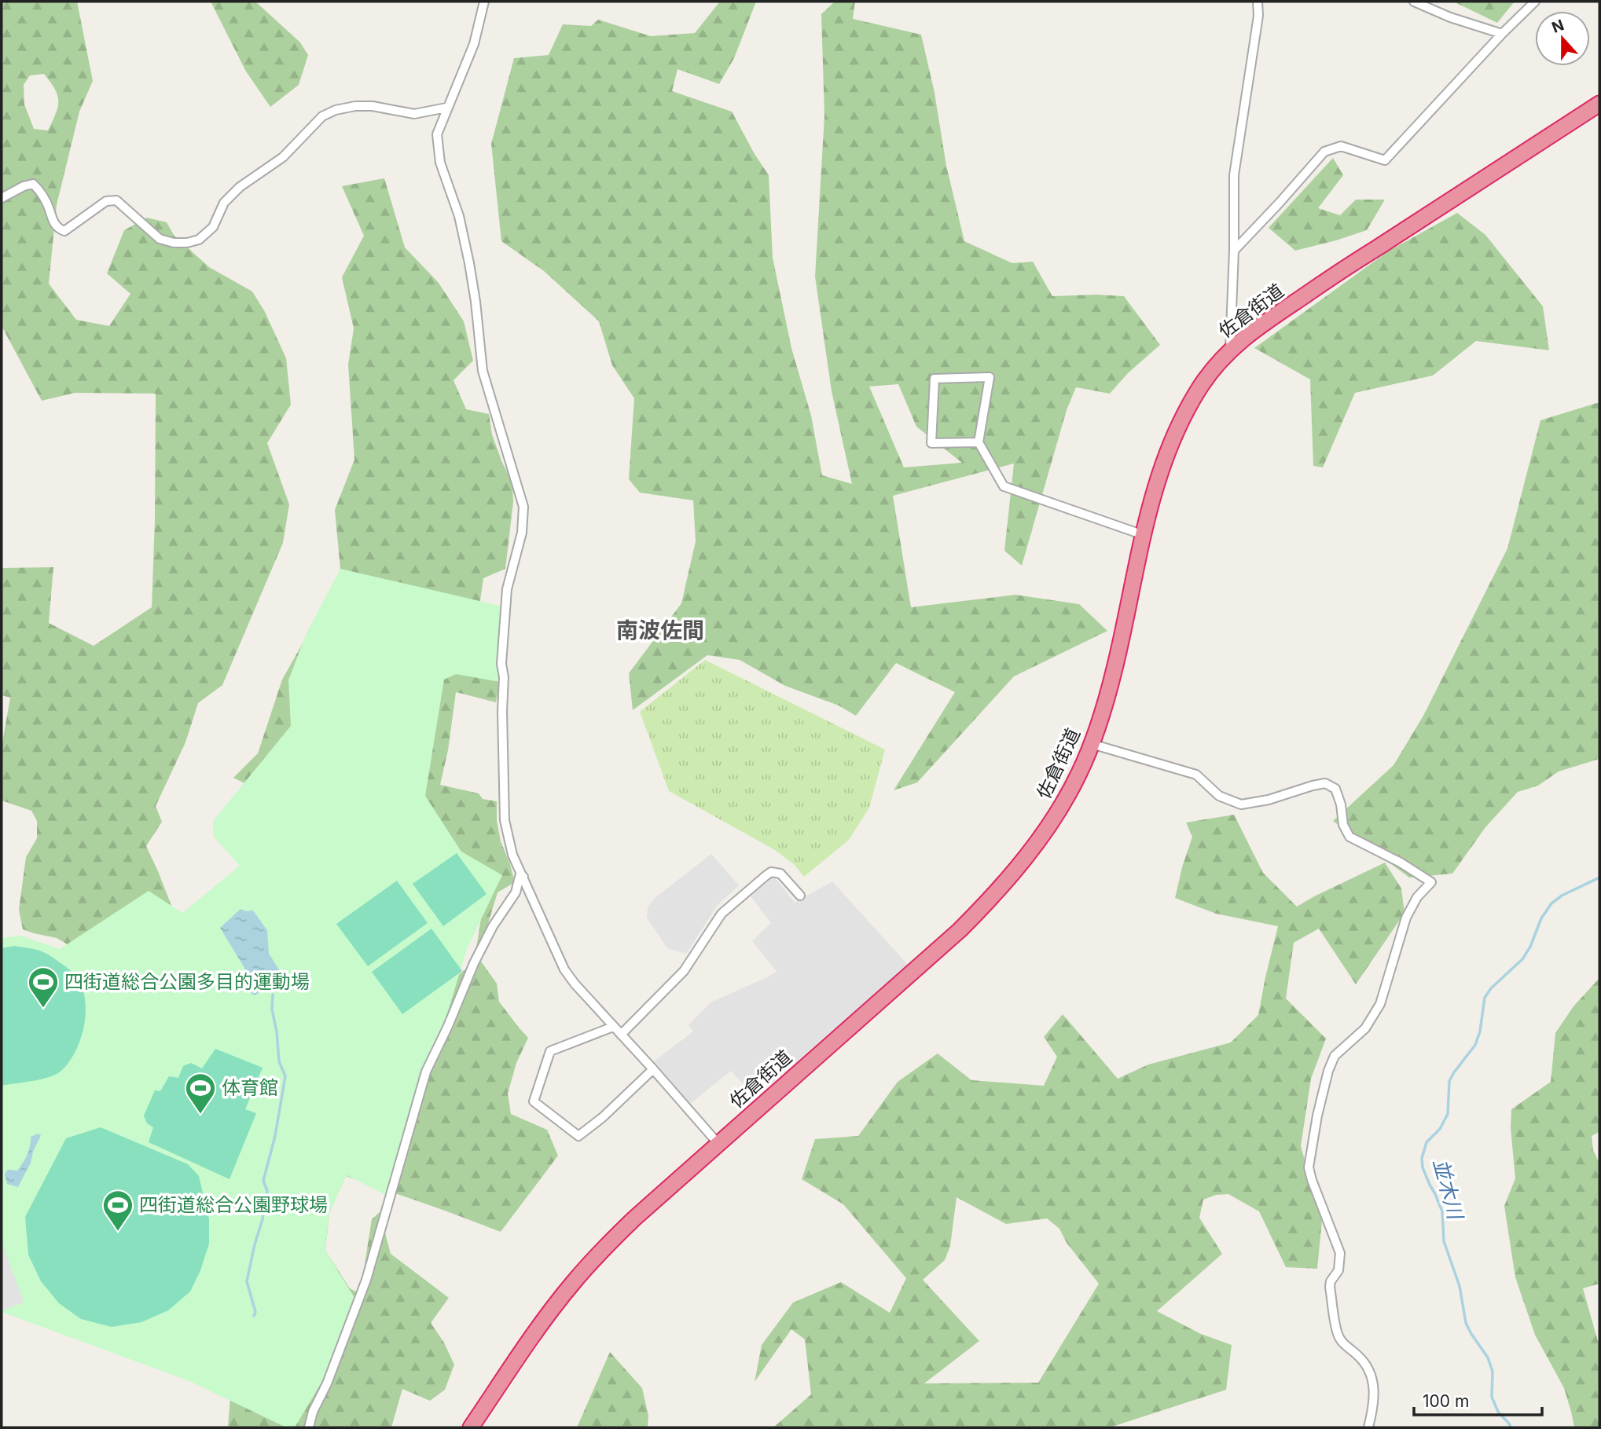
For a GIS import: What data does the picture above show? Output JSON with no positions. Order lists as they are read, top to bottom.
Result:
{
  "streets": {
    "highway": ["佐倉街道"]
  },
  "districts": ["南波佐間"],
  "water": ["並木川"],
  "places": {
    "sports": ["四街道総合公園多目的運動場", "体育館", "四街道総合公園野球場"]
  },
  "scale_bar": "100 m",
  "north": "top"
}
